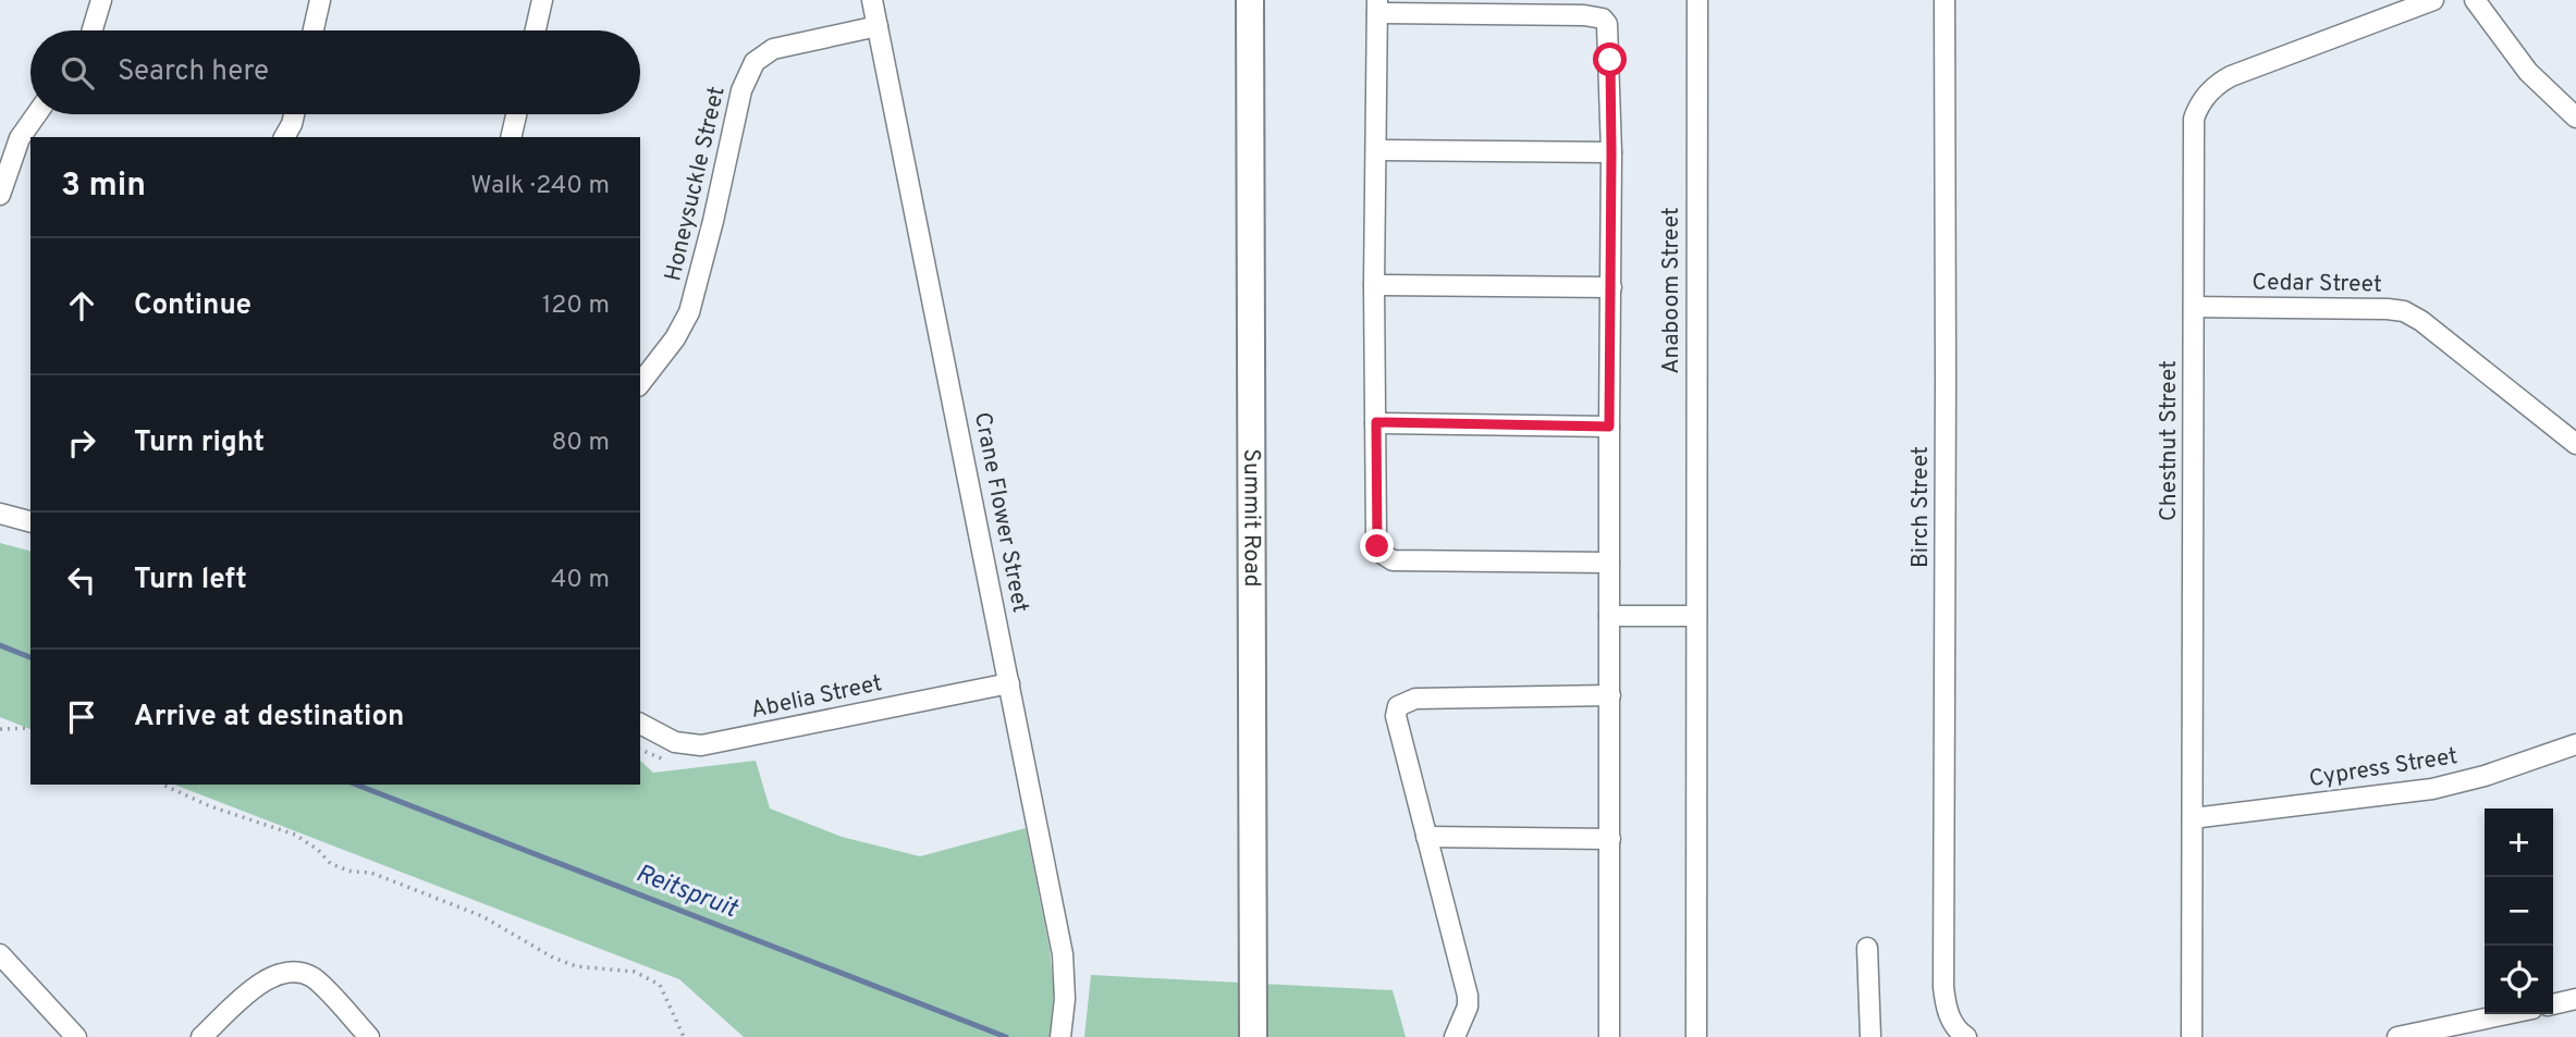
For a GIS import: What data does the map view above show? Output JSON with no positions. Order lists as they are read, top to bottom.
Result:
{
  "streets": {
    "main road": ["Summit Road"],
    "street": [
      "Honeysuckle Street",
      "Cedar Street",
      "Anaboom Street",
      "Chestnut Street",
      "Birch Street",
      "Crane Flower Street",
      "Abelia Street",
      "Cypress Street"
    ]
  },
  "crossings": [
    ["Honeysuckle Street", "Crane Flower Street"],
    ["Cedar Street", "Chestnut Street"],
    ["Chestnut Street", "Cypress Street"],
    ["Crane Flower Street", "Abelia Street"]
  ],
  "water": ["Reitspruit"],
  "page": {
    "search": "Search here",
    "heading": ["3 min", "Walk · 240 m"],
    "list": [
      ["Continue", "120 m"],
      ["Turn right", "80 m"],
      ["Turn left", "40 m"],
      "Arrive at destination"
    ],
    "map_buttons": ["+", "−"]
  }
}
